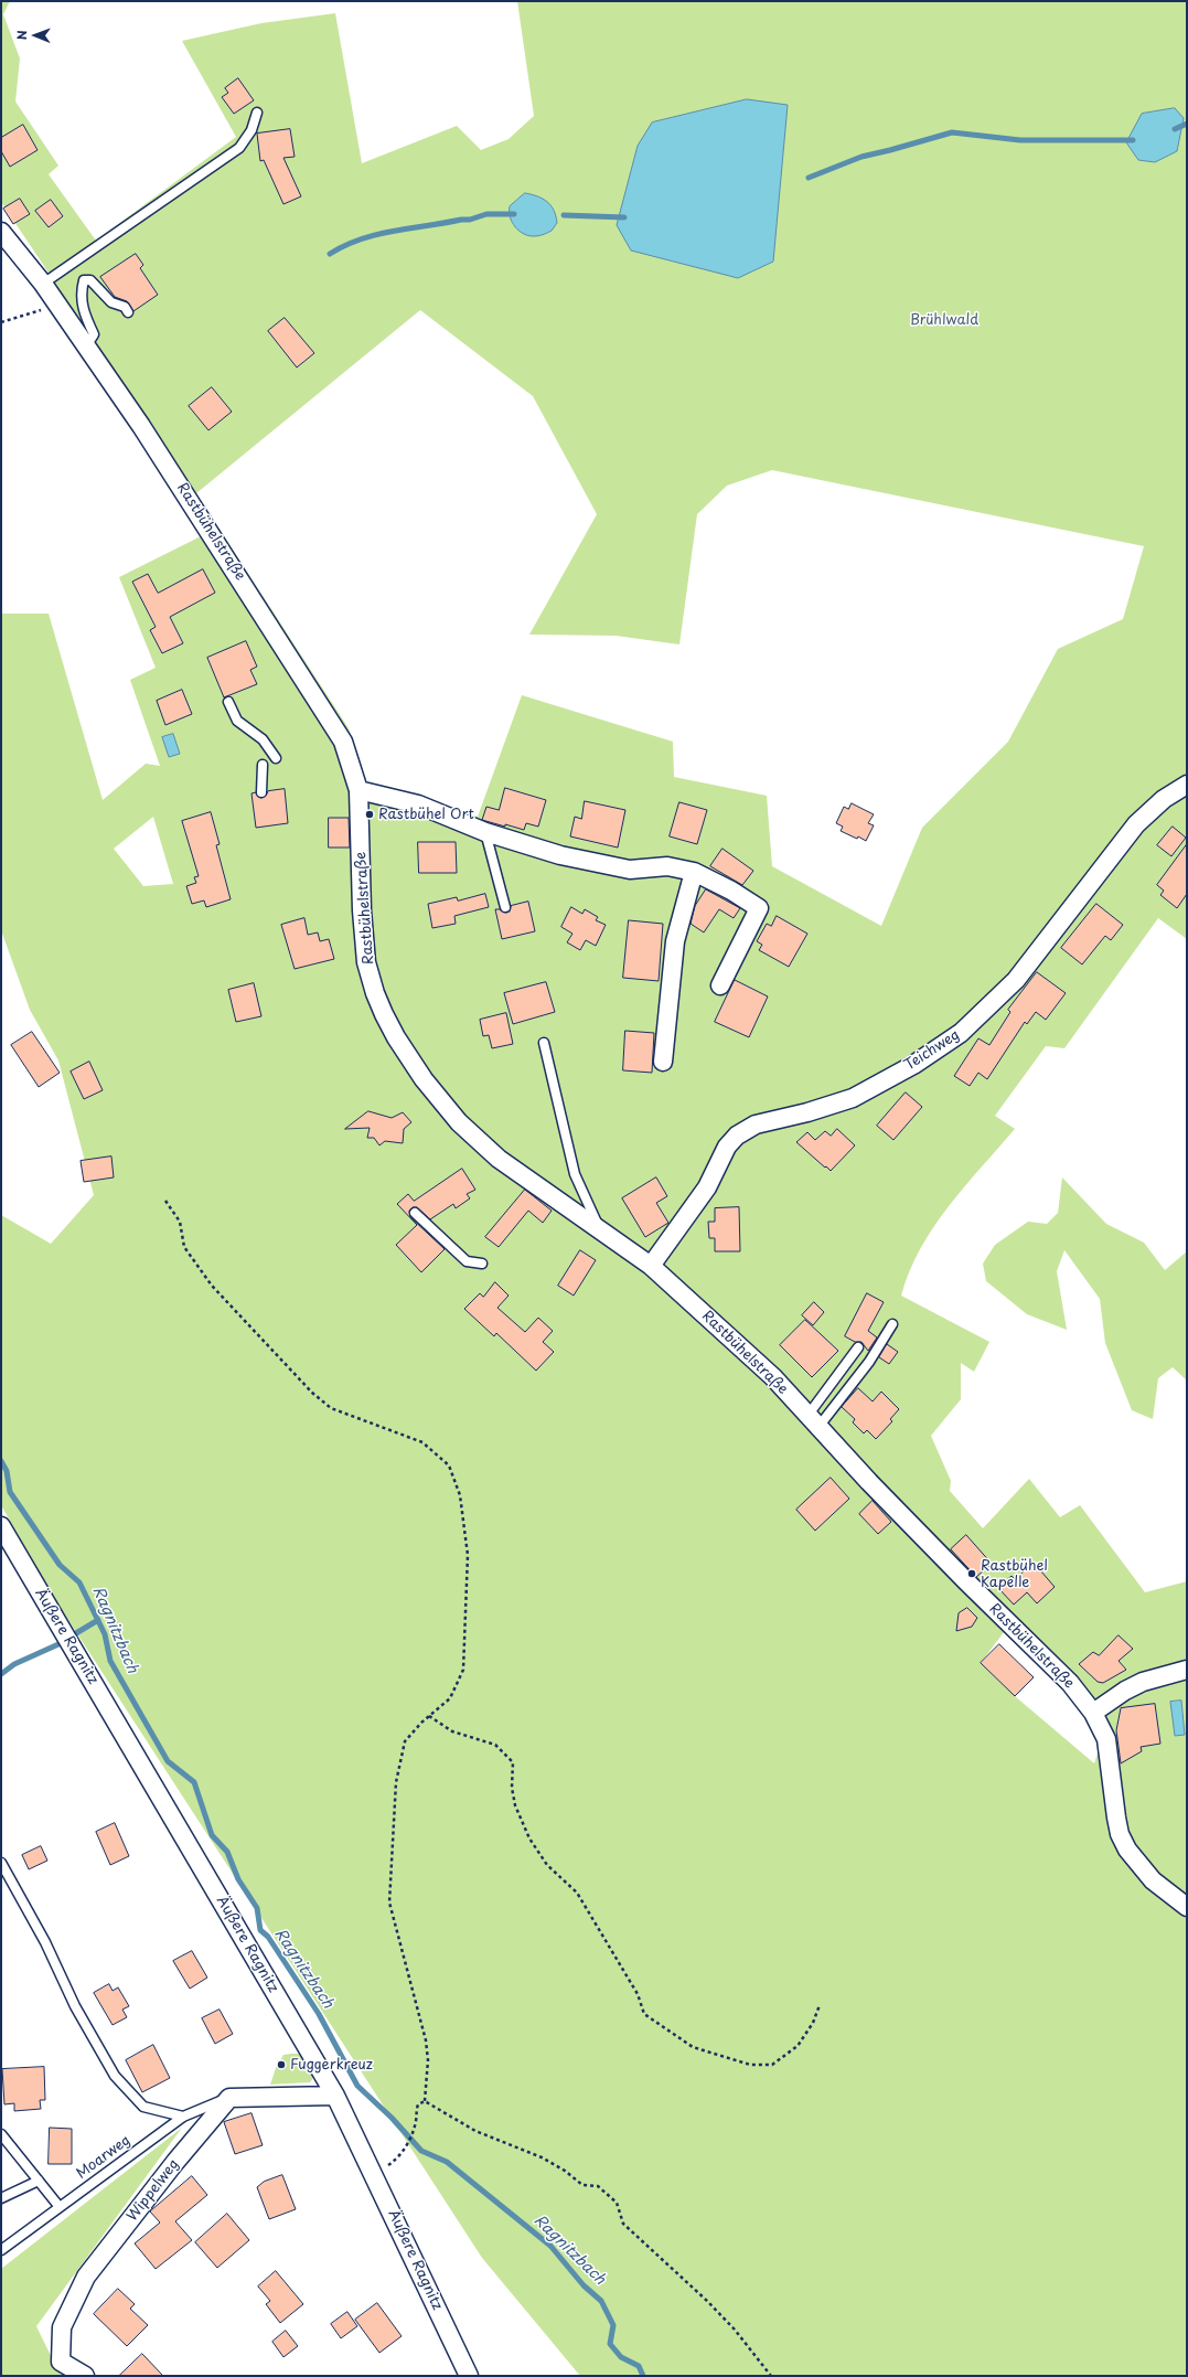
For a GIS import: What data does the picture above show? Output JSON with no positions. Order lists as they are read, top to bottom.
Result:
{
  "streets": {
    "street": [
      "Rastbühelstraße",
      "Teichweg",
      "Äußere Ragnitz",
      "Wippelweg"
    ],
    "lane": ["Moarweg"]
  },
  "crossings": [
    ["Rastbühelstraße", "Teichweg"],
    ["Moarweg", "Wippelweg"]
  ],
  "water": ["Ragnitzbach"],
  "parks": ["Brühlwald"],
  "places": ["Rastbühel Ort", "Rastbühel Kapelle", "Fuggerkreuz"],
  "north": "left"
}
